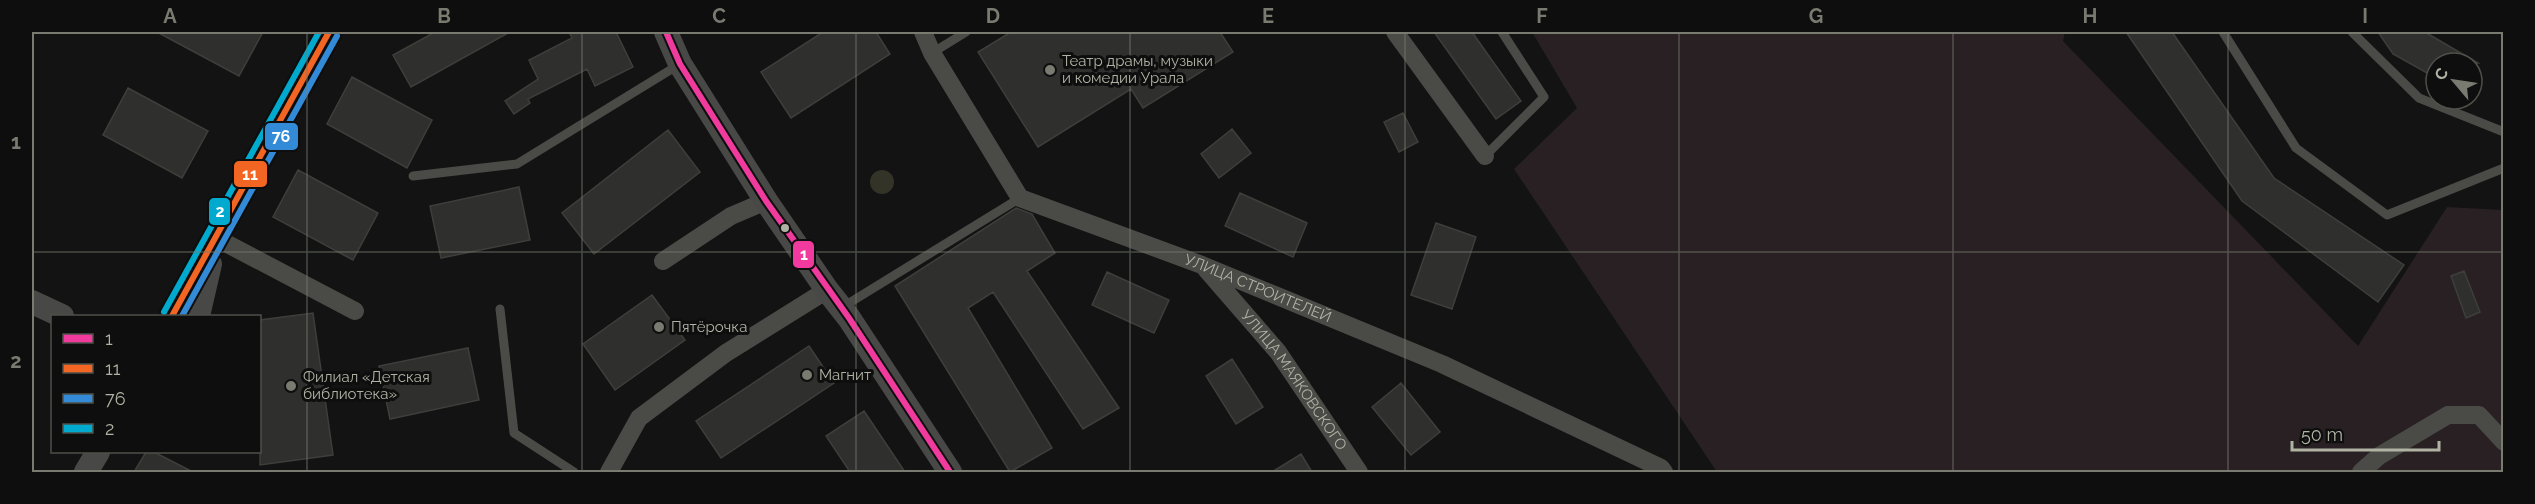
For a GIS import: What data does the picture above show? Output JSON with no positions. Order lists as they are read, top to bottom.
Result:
{
  "streets": {
    "street": ["УЛИЦА СТРОИТЕЛЕЙ", "УЛИЦА МАЯКОВСКОГО"]
  },
  "crossings": [
    ["УЛИЦА СТРОИТЕЛЕЙ", "УЛИЦА МАЯКОВСКОГО"]
  ],
  "places": [
    "Театр драмы, музыки и комедии Урала",
    "Пятёрочка",
    "Магнит",
    "Филиал «Детская библиотека»"
  ],
  "lines": [
    "transit line 1",
    "transit line 11",
    "transit line 2",
    "transit line 76"
  ],
  "legend": [
    "1",
    "11",
    "76",
    "2"
  ],
  "scale_bar": "50 m",
  "north": "top left",
  "grid": {
    "columns": [
      "A",
      "B",
      "C",
      "D",
      "E",
      "F",
      "G",
      "H",
      "I"
    ],
    "rows": ["1", "2"]
  }
}
